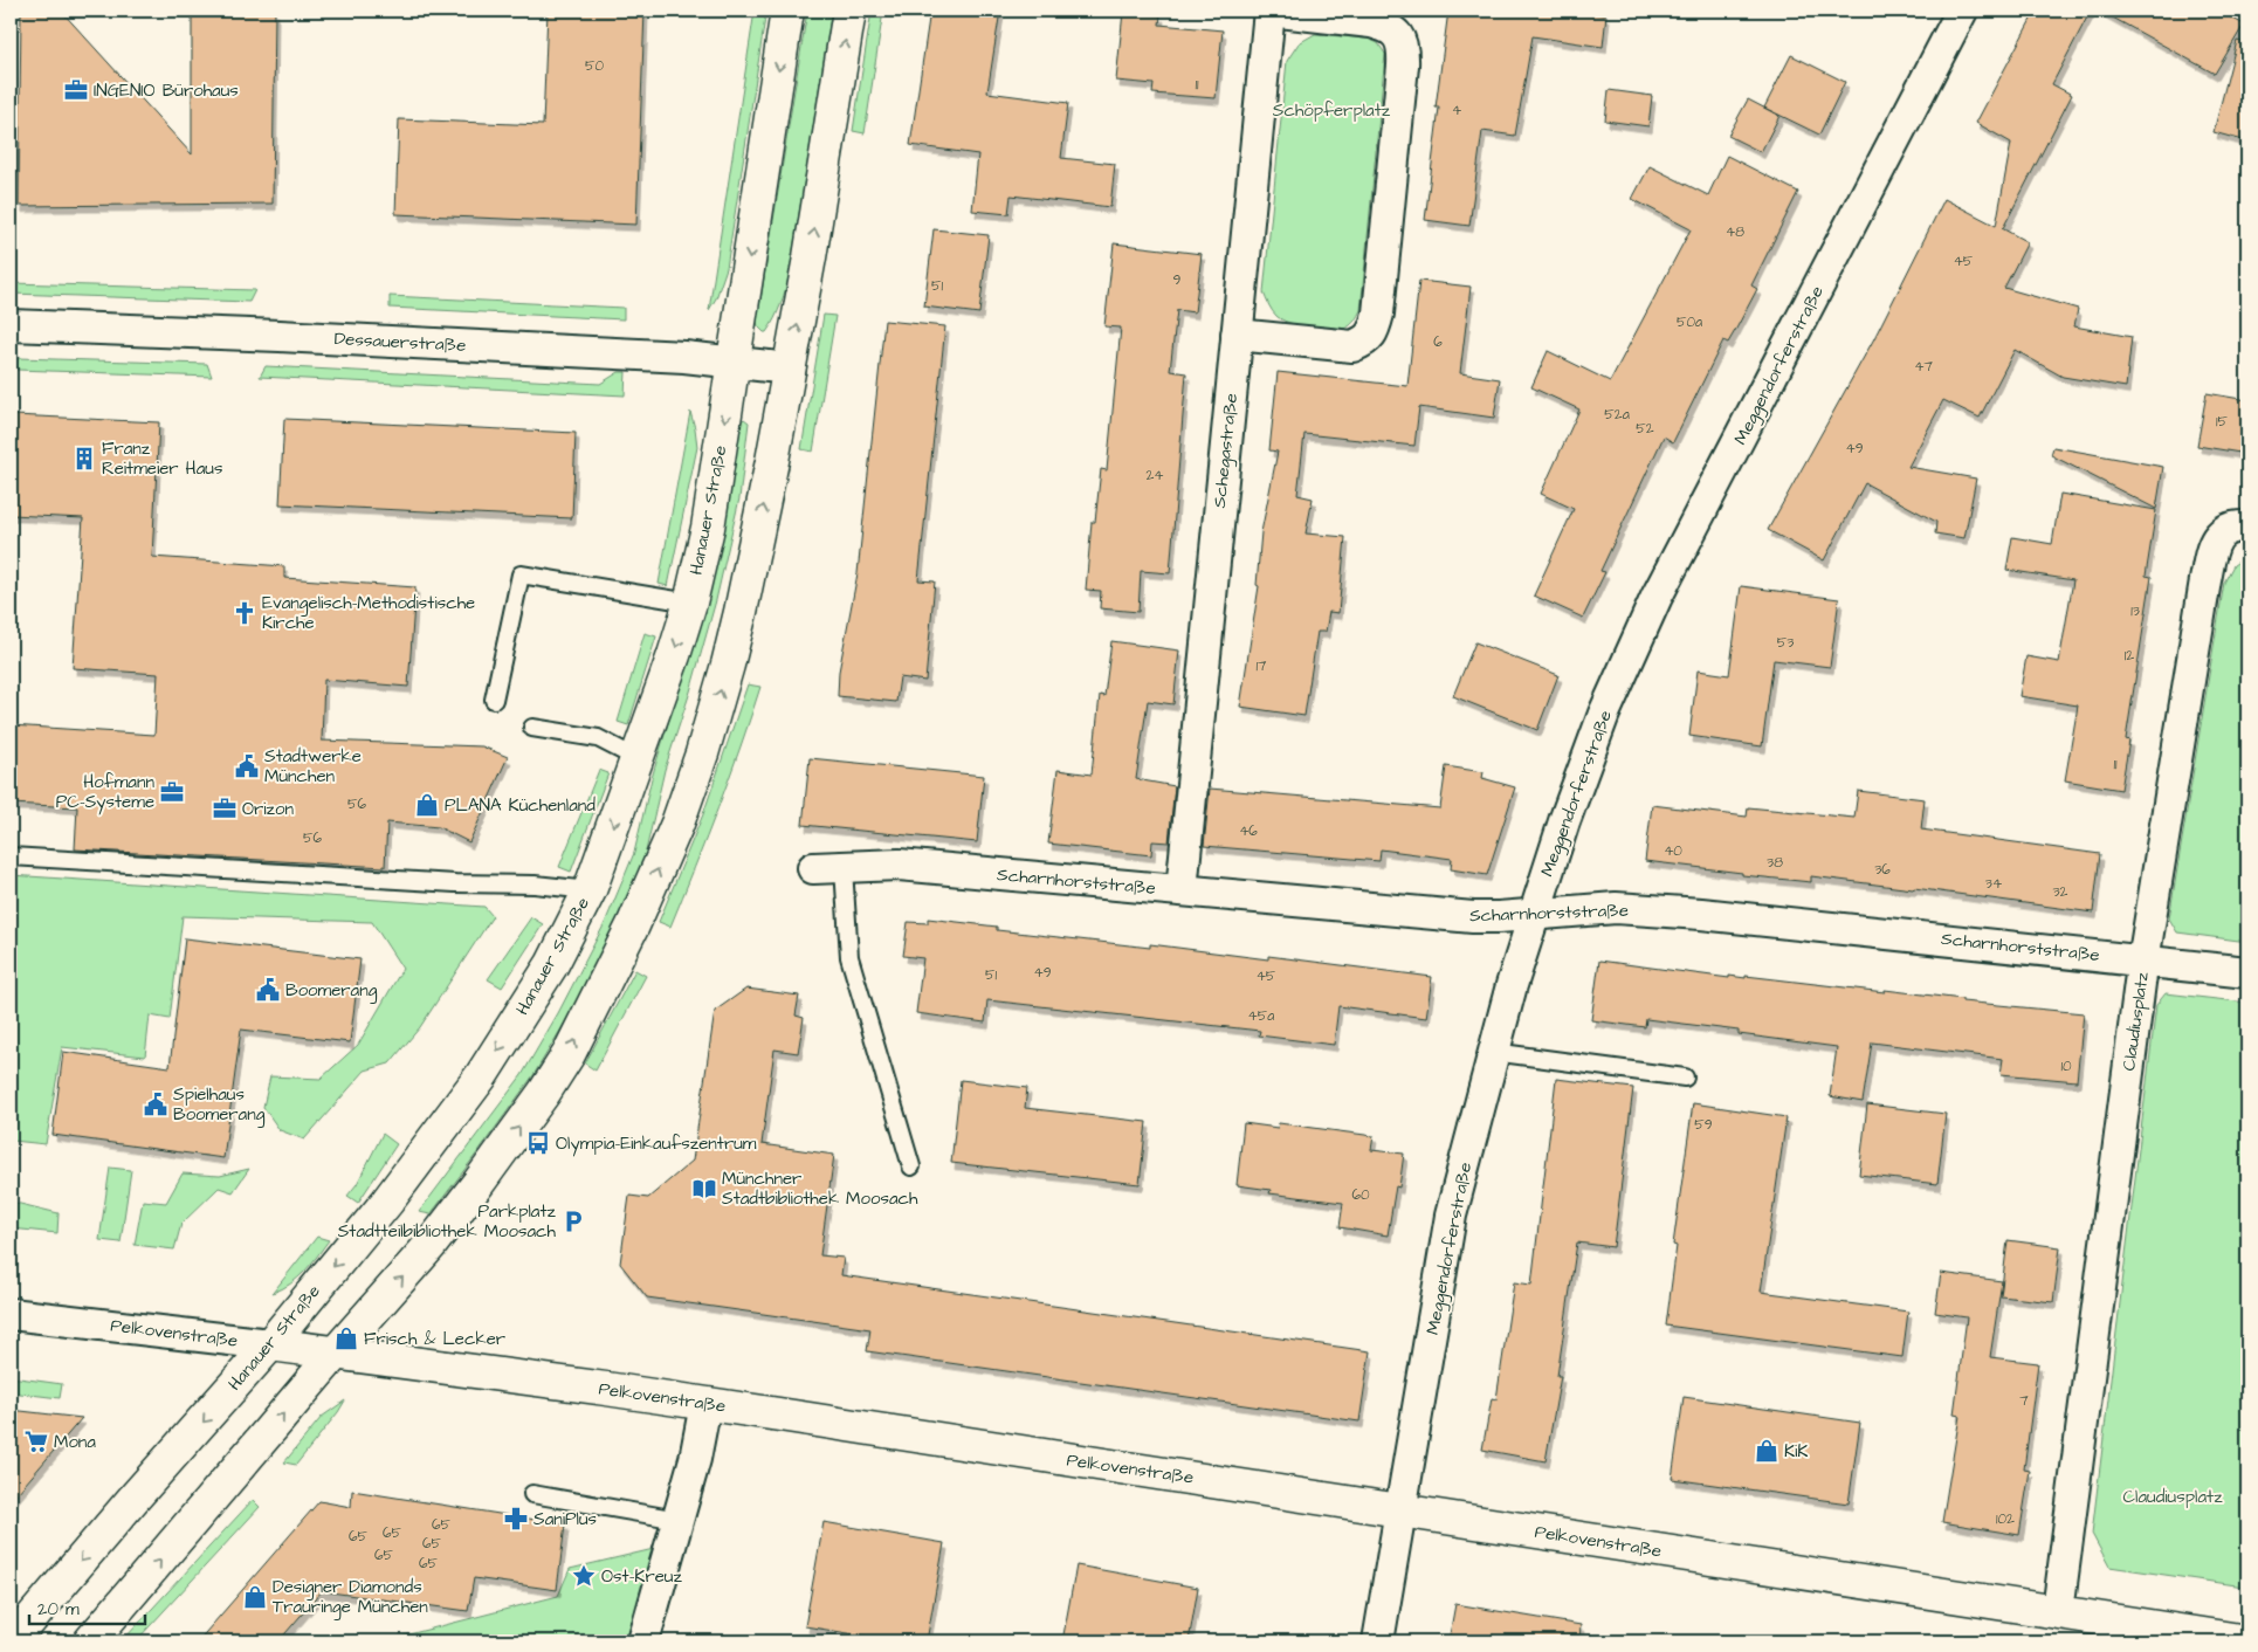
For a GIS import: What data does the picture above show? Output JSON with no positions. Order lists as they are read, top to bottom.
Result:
{
  "streets": {
    "main road": ["Hanauer Straße", "Pelkovenstraße"],
    "street": [
      "Dessauerstraße",
      "Meggendorferstraße",
      "Schegastraße",
      "Scharnhorststraße",
      "Claudiusplatz"
    ]
  },
  "crossings": [
    ["Dessauerstraße", "Hanauer Straße"],
    ["Meggendorferstraße", "Scharnhorststraße"],
    ["Meggendorferstraße", "Pelkovenstraße"],
    ["Schegastraße", "Scharnhorststraße"],
    ["Hanauer Straße", "Pelkovenstraße"],
    ["Scharnhorststraße", "Claudiusplatz"],
    ["Claudiusplatz", "Pelkovenstraße"]
  ],
  "parks": ["Schöpferplatz", "Claudiusplatz"],
  "places": {
    "office": ["INGENIO Bürohaus", "Hofmann PC-Systeme", "Orizon"],
    "building": ["Franz Reitmeier Haus"],
    "church": ["Evangelisch-Methodistische Kirche"],
    "public building": ["Stadtwerke München", "Boomerang", "Spielhaus Boomerang"],
    "shop": [
      "PLANA Küchenland",
      "Frisch & Lecker",
      "KiK",
      "Designer Diamonds Trauringe München"
    ],
    "bus stop": ["Olympia-Einkaufszentrum"],
    "library": ["Münchner Stadtbibliothek Moosach"],
    "parking": ["Parkplatz Stadtteilbibliothek Moosach"],
    "supermarket": ["Mona"],
    "pharmacy": ["SaniPlus"],
    "place": ["Ost-Kreuz"]
  },
  "house_numbers": [
    "50",
    "11",
    "4",
    "48",
    "45",
    "9",
    "51",
    "50a",
    "6",
    "47",
    "52a",
    "15",
    "52",
    "49",
    "24",
    "13",
    "53",
    "12",
    "17",
    "11",
    "56",
    "46",
    "56",
    "40",
    "38",
    "36",
    "34",
    "32",
    "49",
    "51",
    "45",
    "45a",
    "10",
    "59",
    "60",
    "7",
    "102",
    "65",
    "65",
    "65",
    "65",
    "65",
    "65"
  ],
  "scale_bar": "20 m"
}
